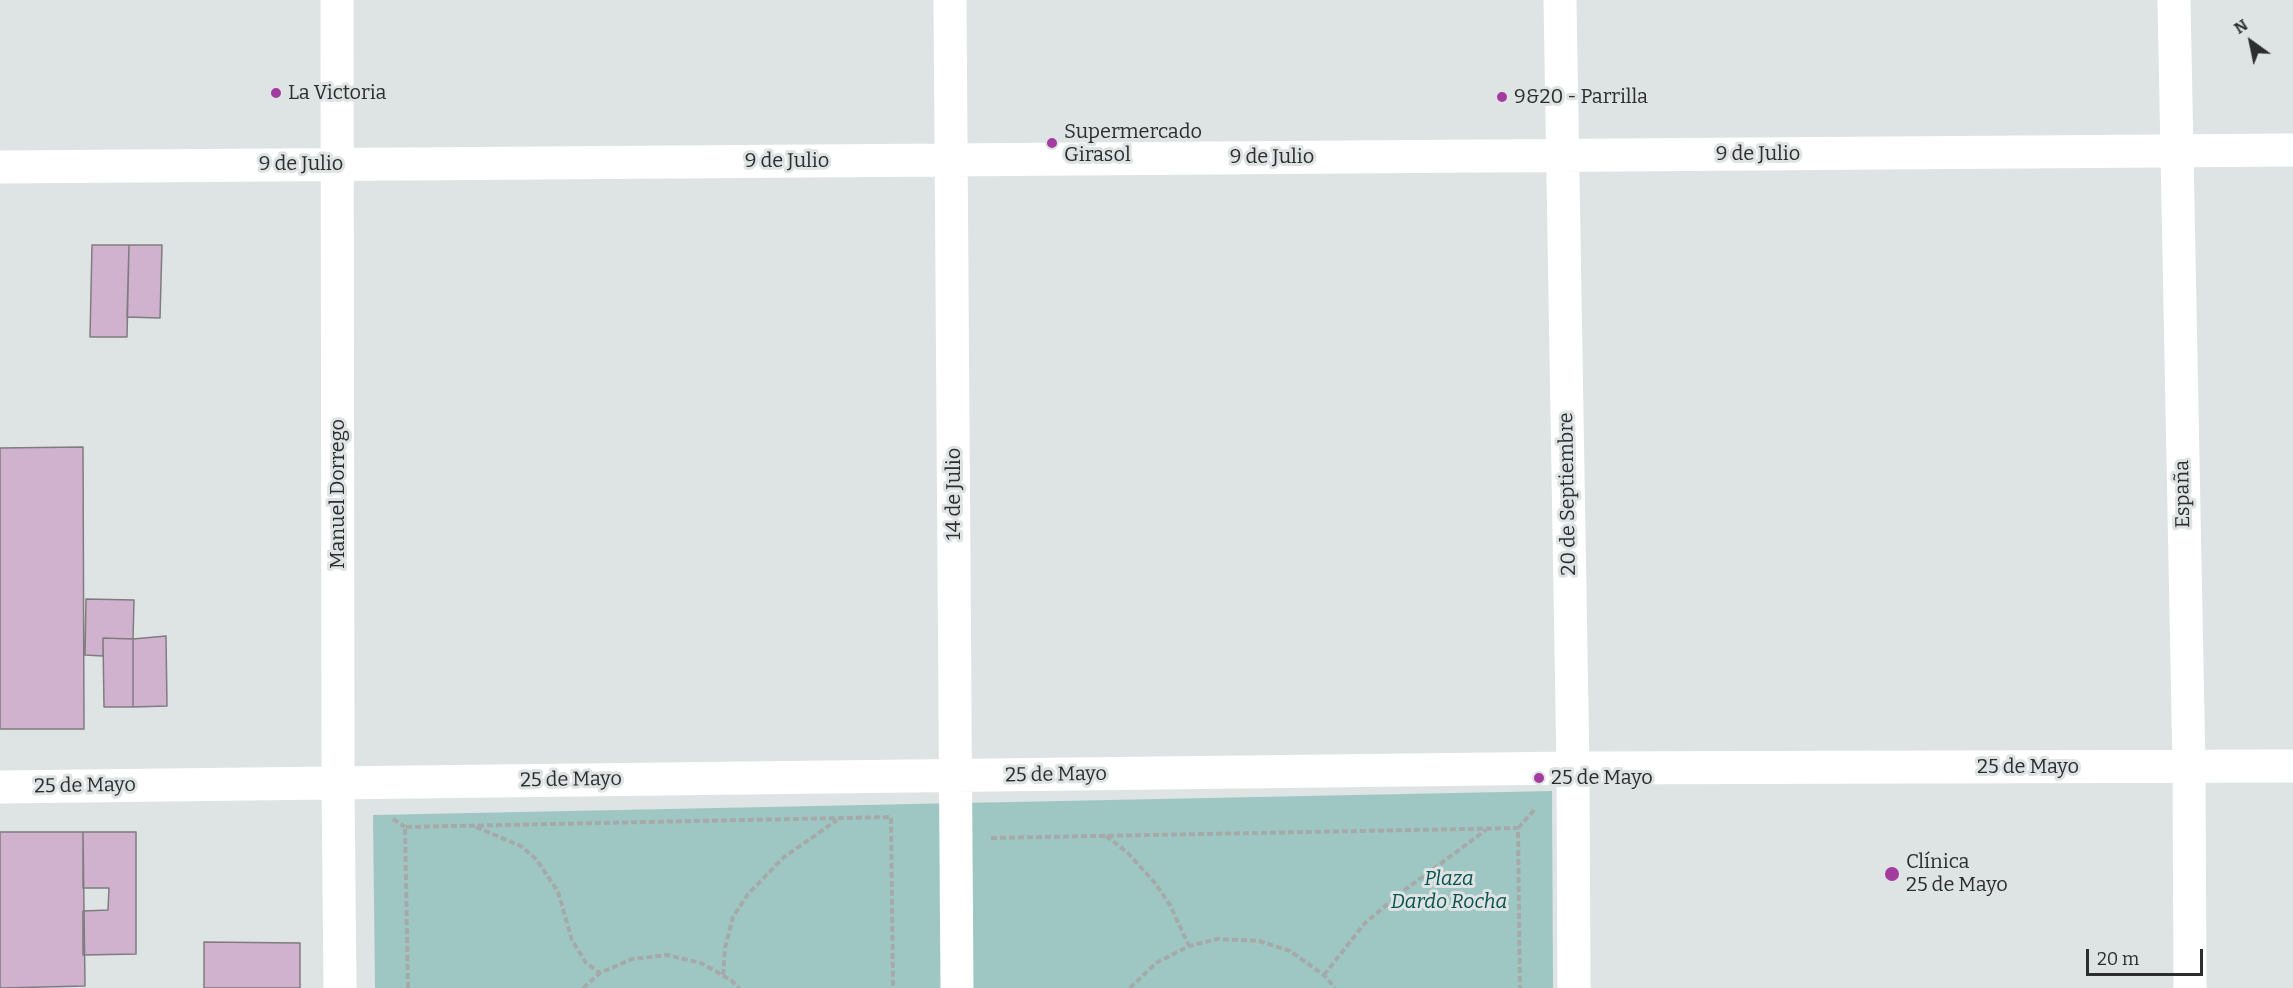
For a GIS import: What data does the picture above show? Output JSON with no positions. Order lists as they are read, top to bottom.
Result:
{
  "streets": {
    "street": [
      "9 de Julio",
      "Manuel Dorrego",
      "14 de Julio",
      "20 de Septiembre",
      "España",
      "25 de Mayo"
    ]
  },
  "crossings": [
    ["9 de Julio", "Manuel Dorrego"],
    ["9 de Julio", "14 de Julio"],
    ["9 de Julio", "20 de Septiembre"],
    ["9 de Julio", "España"],
    ["Manuel Dorrego", "25 de Mayo"],
    ["14 de Julio", "25 de Mayo"],
    ["20 de Septiembre", "25 de Mayo"],
    ["España", "25 de Mayo"]
  ],
  "parks": ["Plaza Dardo Rocha"],
  "places": [
    "La Victoria",
    "9&20 - Parrilla",
    "Supermercado Girasol",
    "25 de Mayo",
    "Clínica 25 de Mayo"
  ],
  "scale_bar": "20 m",
  "north": "top left"
}
